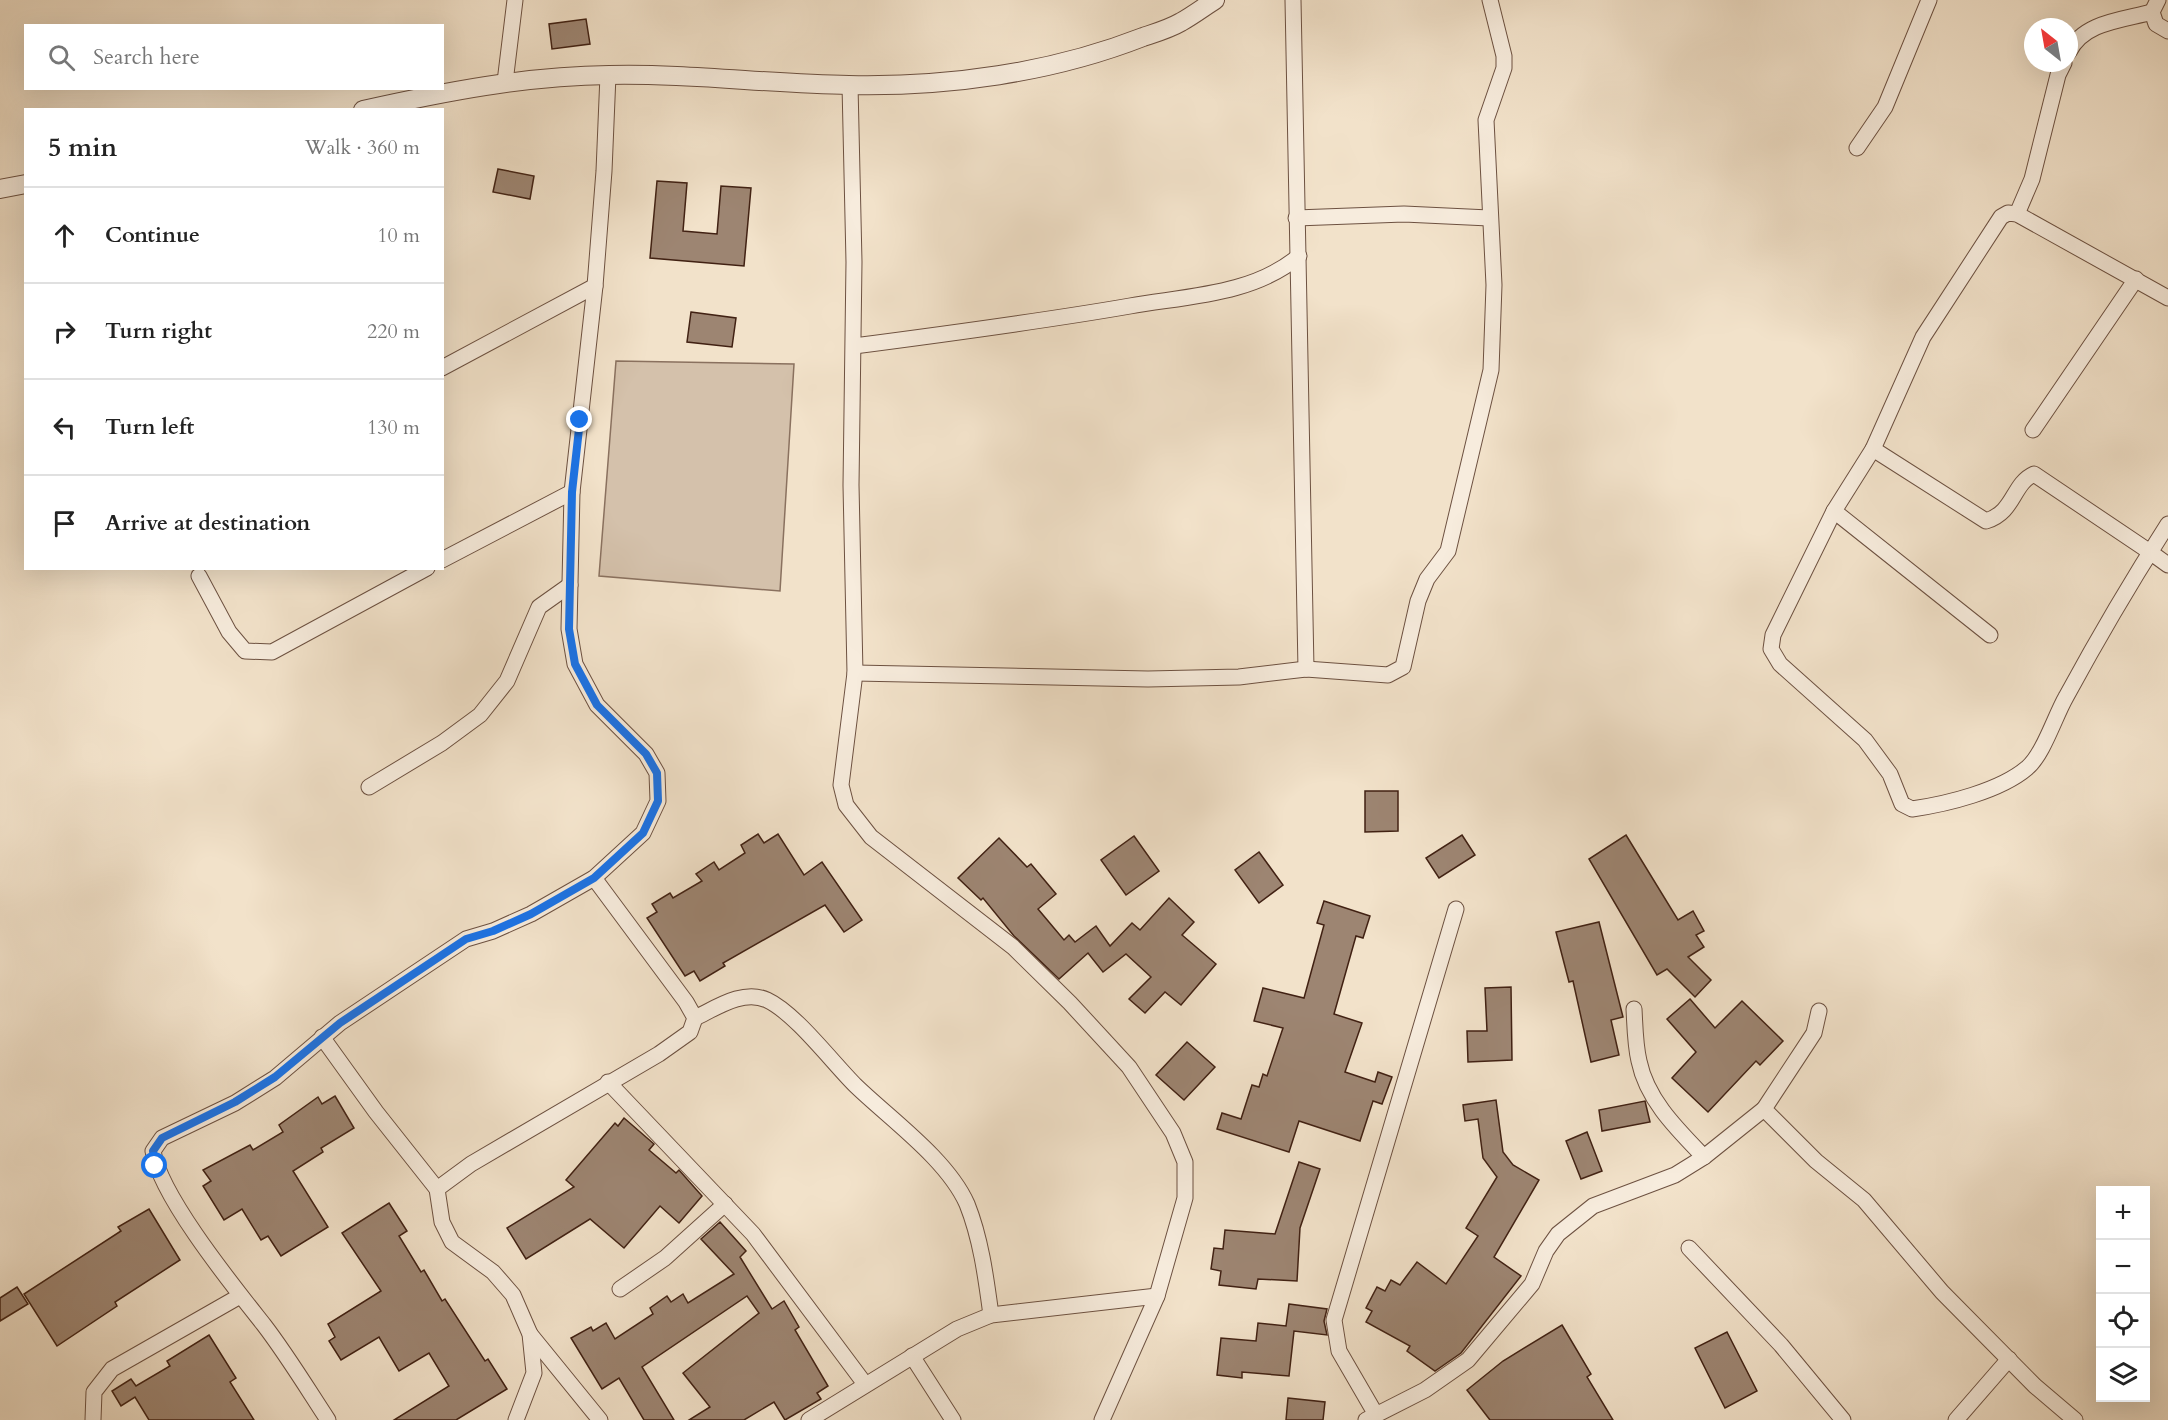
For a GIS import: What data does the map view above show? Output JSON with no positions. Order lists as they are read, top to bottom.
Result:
{
  "north": "top left",
  "page": {
    "search": "Search here",
    "heading": ["5 min", "Walk · 360 m"],
    "list": [
      ["Continue", "10 m"],
      ["Turn right", "220 m"],
      ["Turn left", "130 m"],
      "Arrive at destination"
    ],
    "map_buttons": ["+", "−"]
  }
}
